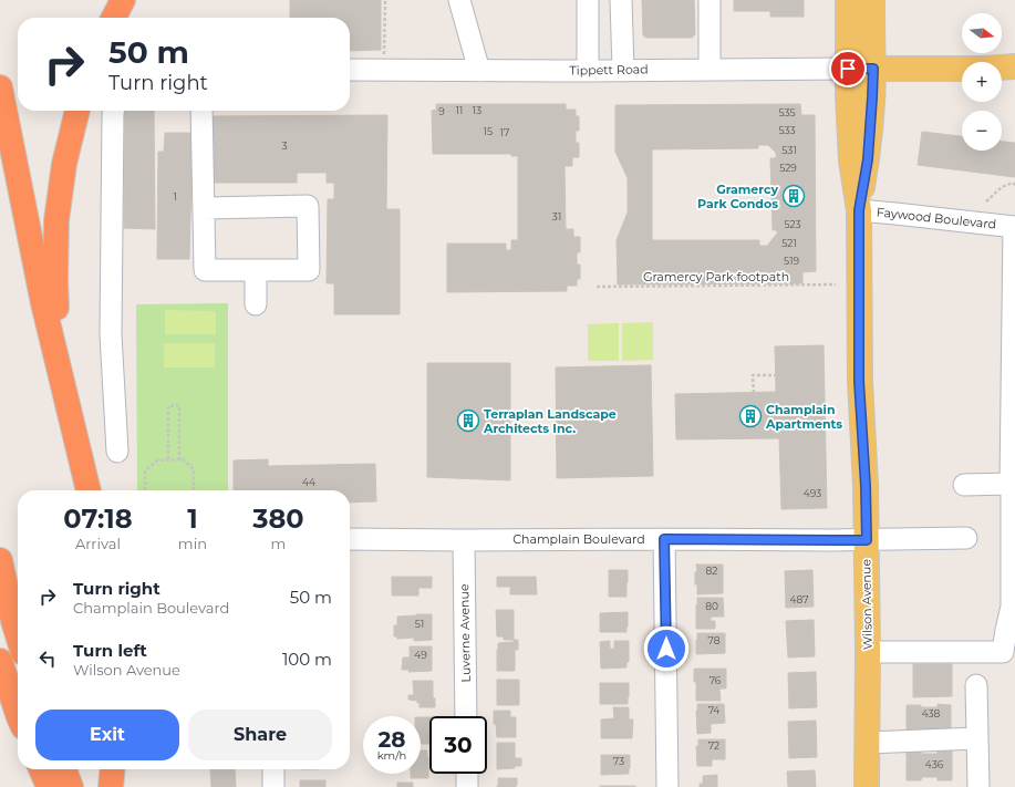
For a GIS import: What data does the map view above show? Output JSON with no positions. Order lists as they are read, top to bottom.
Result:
{
  "streets": {
    "main road": ["Tippett Road", "Wilson Avenue"],
    "street": ["Faywood Boulevard", "Champlain Boulevard", "Luverne Avenue"],
    "path": ["Gramercy Park footpath"]
  },
  "crossings": [
    ["Tippett Road", "Wilson Avenue"],
    ["Faywood Boulevard", "Wilson Avenue"],
    ["Champlain Boulevard", "Wilson Avenue"],
    ["Champlain Boulevard", "Luverne Avenue"]
  ],
  "places": {
    "building": ["Gramercy Park Condos", "Champlain Apartments", "Terraplan Landscape Architects Inc."]
  },
  "house_numbers": [
    "11",
    "13",
    "9",
    "535",
    "533",
    "15",
    "17",
    "3",
    "531",
    "529",
    "1",
    "31",
    "523",
    "521",
    "519",
    "44",
    "493",
    "82",
    "487",
    "80",
    "51",
    "78",
    "49",
    "76",
    "74",
    "438",
    "72",
    "73",
    "436"
  ],
  "north": "right",
  "page": {
    "map_buttons": ["+", "−"],
    "turn": ["50 m", "Turn right"],
    "eta": [
      "07:18",
      "Arrival",
      "1",
      "min",
      "380",
      "m"
    ],
    "list": [
      {
        "name": "Turn right",
        "note": "Champlain Boulevard",
        "value": "50 m"
      },
      {
        "name": "Turn left",
        "note": "Wilson Avenue",
        "value": "100 m"
      }
    ],
    "buttons": ["Exit", "Share"],
    "speed": "28 km/h",
    "limit": "30"
  }
}
